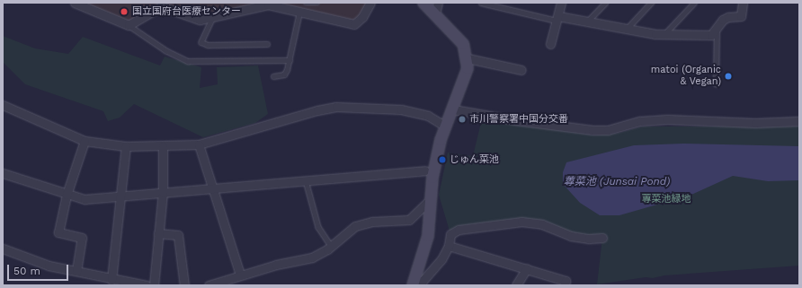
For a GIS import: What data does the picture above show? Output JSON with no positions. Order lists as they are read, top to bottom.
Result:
{
  "water": ["蓴菜池 (Junsai Pond)"],
  "parks": ["蓴菜池緑地"],
  "places": [
    "国立国府台医療センター",
    "matoi (Organic & Vegan)",
    "市川警察署中国分交番",
    "じゅん菜池"
  ],
  "scale_bar": "50 m"
}
